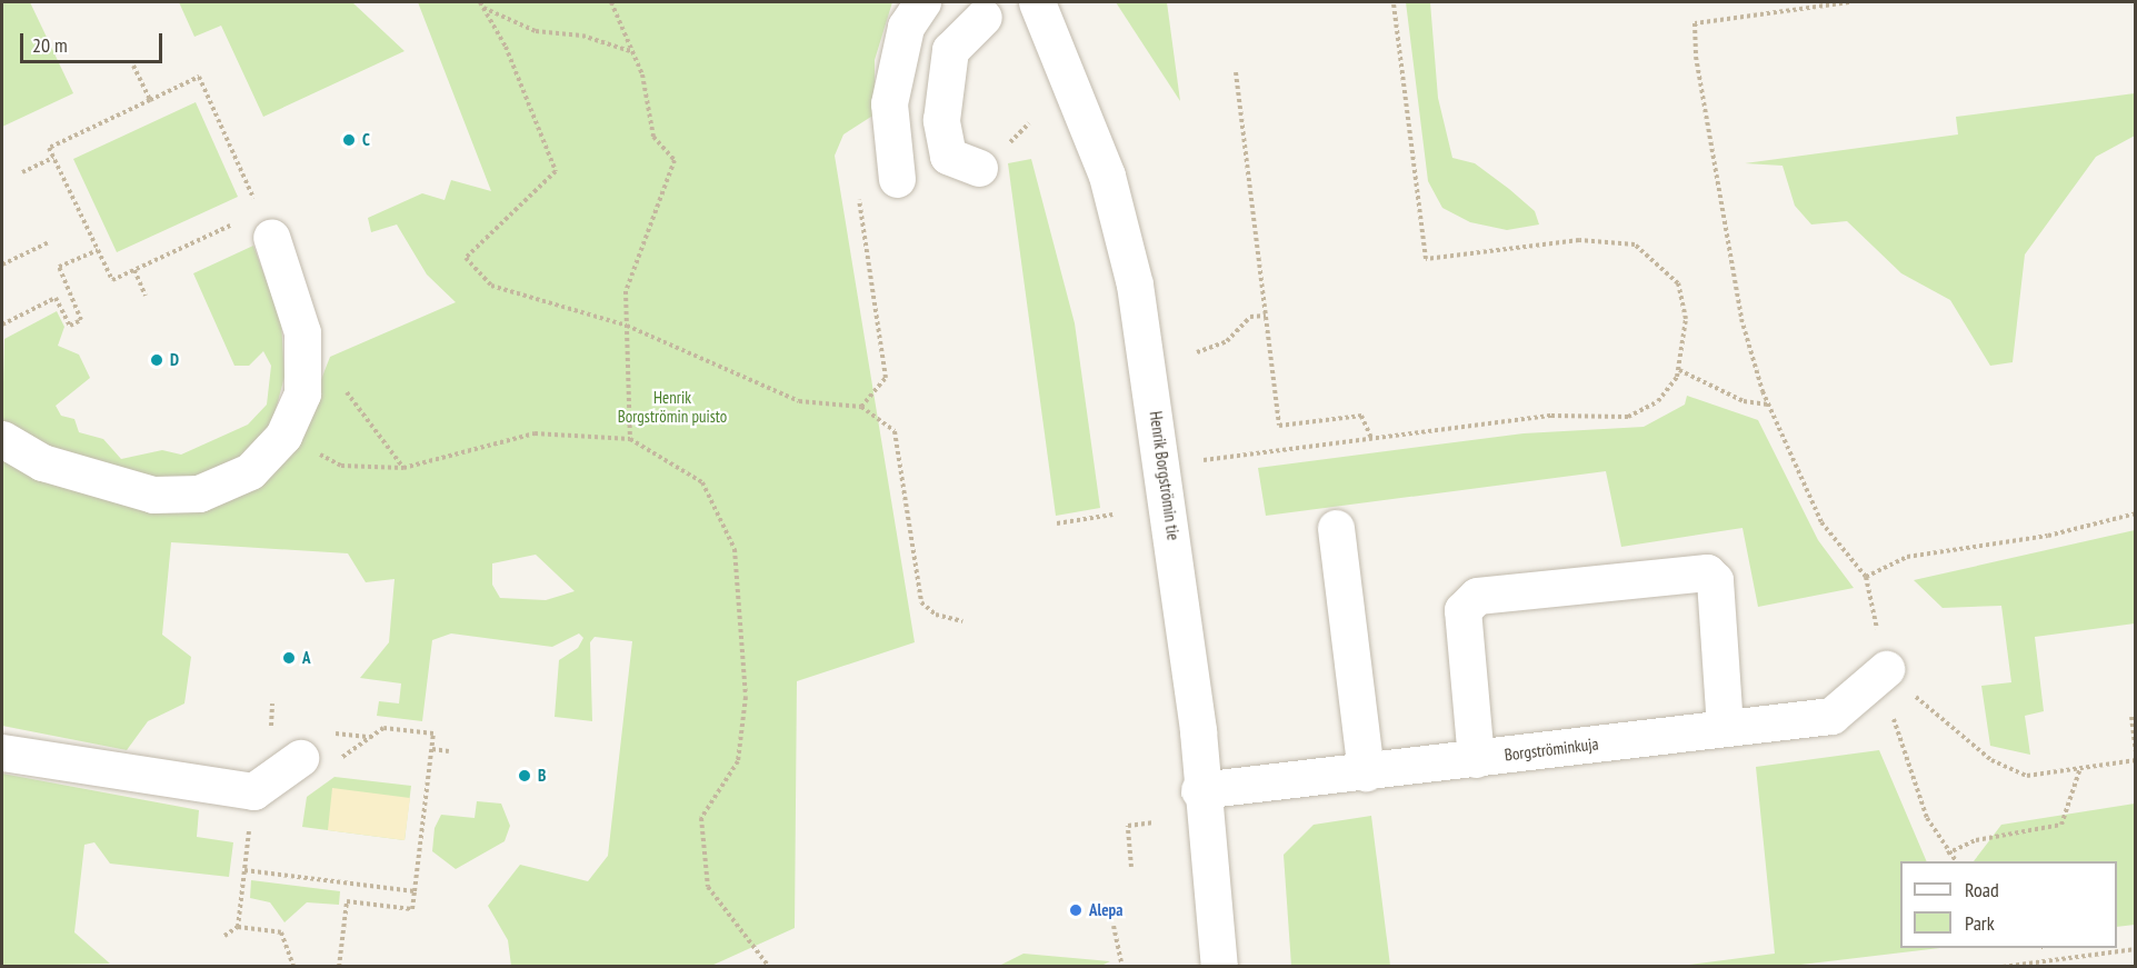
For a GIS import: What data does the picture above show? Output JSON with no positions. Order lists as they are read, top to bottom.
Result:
{
  "streets": {
    "street": ["Henrik Borgströmin tie", "Borgströminkuja"]
  },
  "crossings": [
    ["Henrik Borgströmin tie", "Borgströminkuja"]
  ],
  "parks": ["Henrik Borgströmin puisto"],
  "places": [
    "C",
    "D",
    "A",
    "B",
    "Alepa"
  ],
  "legend": ["Road", "Park"],
  "scale_bar": "20 m"
}
